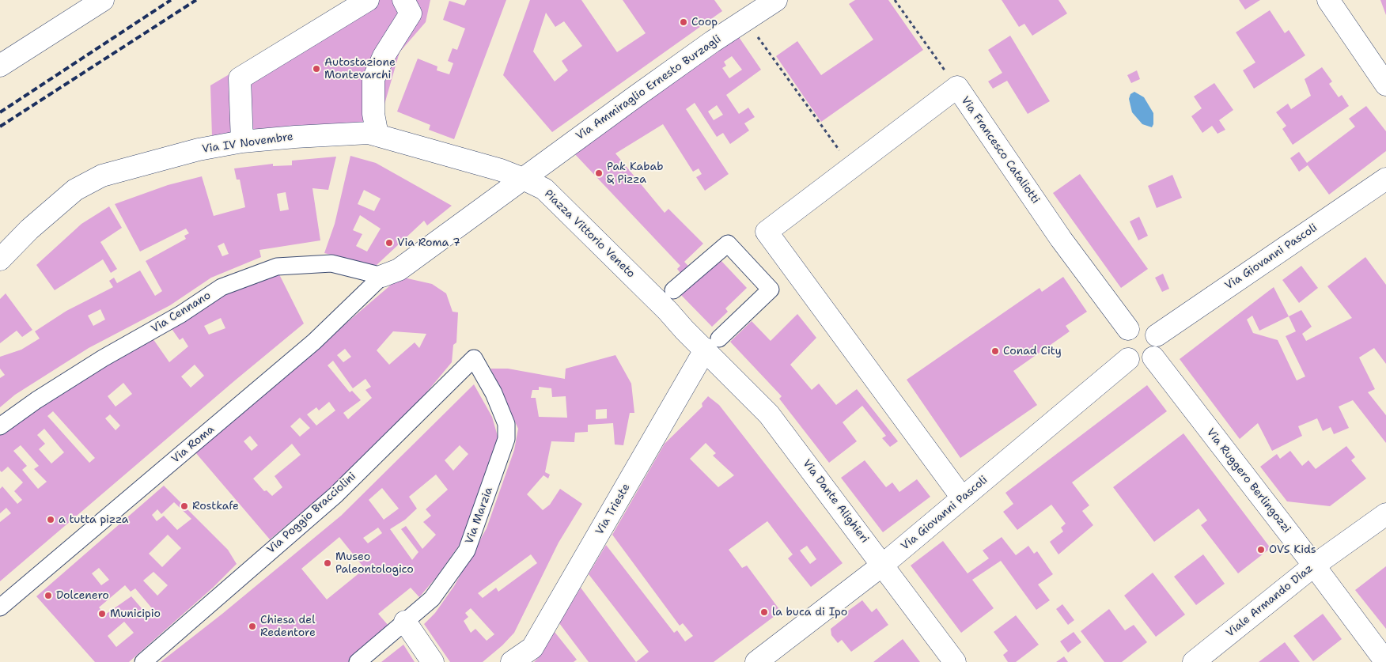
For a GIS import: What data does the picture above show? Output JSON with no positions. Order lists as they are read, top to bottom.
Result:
{
  "streets": {
    "street": [
      "Via Ammiraglio Ernesto Burzagli",
      "Via IV Novembre",
      "Via Francesco Cataliotti",
      "Piazza Vittorio Veneto",
      "Via Giovanni Pascoli",
      "Via Cennano",
      "Via Roma",
      "Via Ruggero Berlingozzi",
      "Via Dante Alighieri",
      "Via Trieste",
      "Via Poggio Bracciolini",
      "Via Marzia",
      "Viale Armando Diaz"
    ]
  },
  "crossings": [
    ["Via Ammiraglio Ernesto Burzagli", "Via IV Novembre"],
    ["Via Ammiraglio Ernesto Burzagli", "Piazza Vittorio Veneto"],
    ["Via IV Novembre", "Piazza Vittorio Veneto"],
    ["Via Francesco Cataliotti", "Via Giovanni Pascoli"],
    ["Via Francesco Cataliotti", "Via Ruggero Berlingozzi"],
    ["Piazza Vittorio Veneto", "Via Dante Alighieri"],
    ["Piazza Vittorio Veneto", "Via Trieste"],
    ["Via Giovanni Pascoli", "Via Ruggero Berlingozzi"],
    ["Via Giovanni Pascoli", "Via Dante Alighieri"],
    ["Via Cennano", "Via Roma"],
    ["Via Ruggero Berlingozzi", "Viale Armando Diaz"],
    ["Via Dante Alighieri", "Via Trieste"],
    ["Via Poggio Bracciolini", "Via Marzia"]
  ],
  "places": [
    "Coop",
    "Autostazione Montevarchi",
    "Pak Kabab & Pizza",
    "Via Roma 7",
    "Conad City",
    "Rostkafe",
    "a tutta pizza",
    "OVS Kids",
    "Museo Paleontologico",
    "Dolcenero",
    "la buca di Ipo",
    "Municipio",
    "Chiesa del Redentore"
  ]
}
